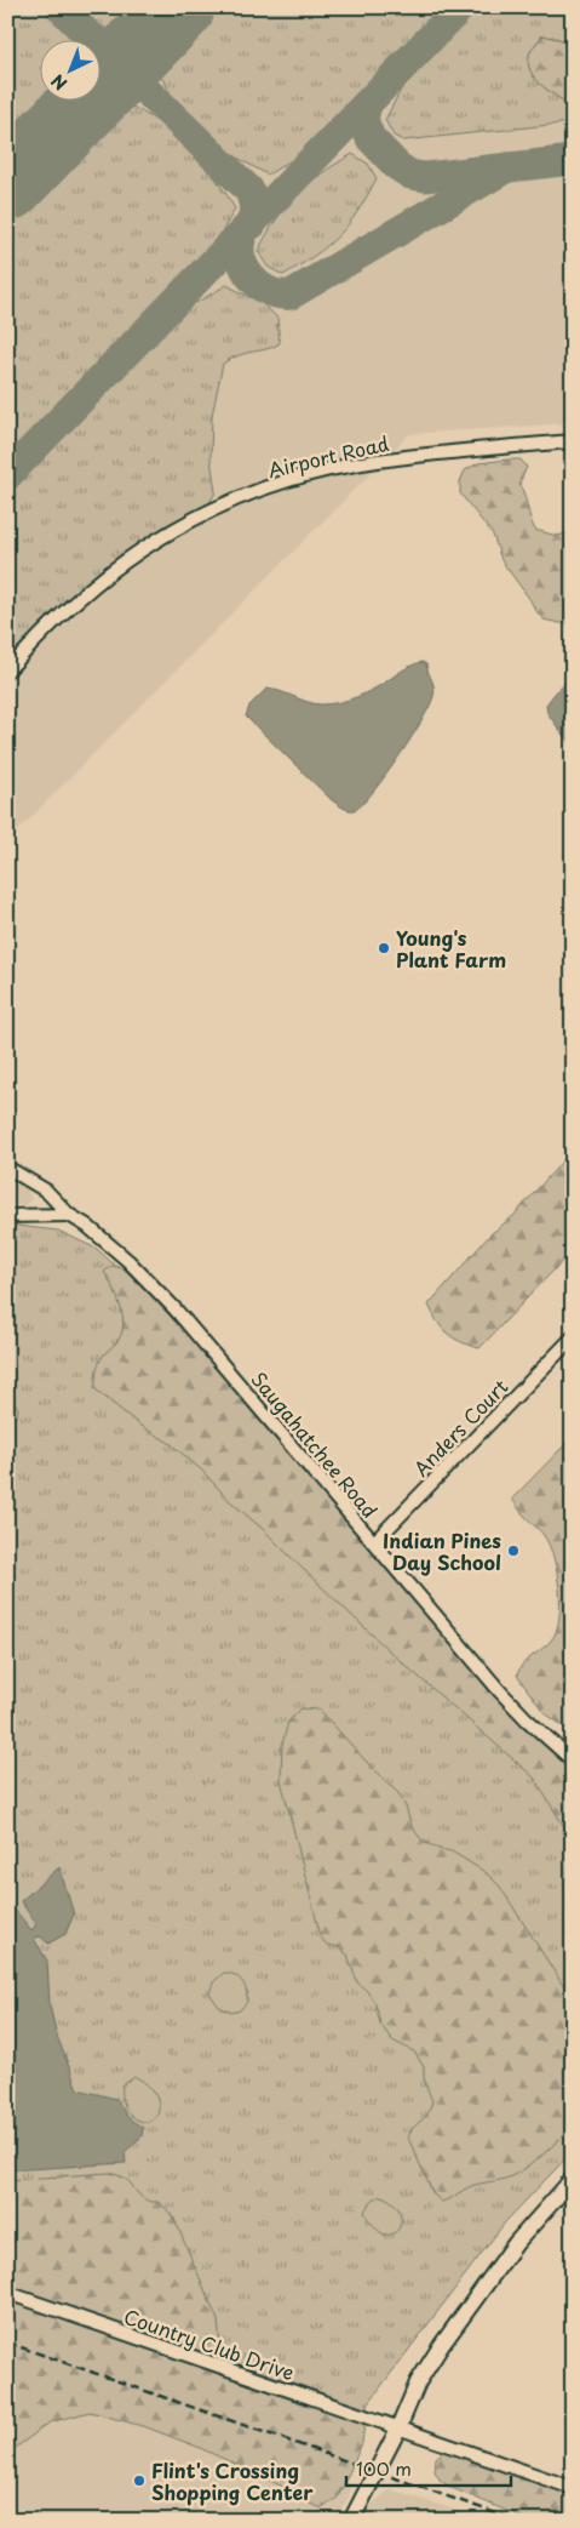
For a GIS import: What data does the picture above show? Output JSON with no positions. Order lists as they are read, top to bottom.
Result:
{
  "streets": {
    "street": [
      "Airport Road",
      "Anders Court",
      "Saugahatchee Road",
      "Country Club Drive"
    ]
  },
  "crossings": [
    ["Anders Court", "Saugahatchee Road"]
  ],
  "places": ["Young's Plant Farm", "Indian Pines Day School", "Flint's Crossing Shopping Center"],
  "scale_bar": "100 m",
  "north": "bottom left"
}
